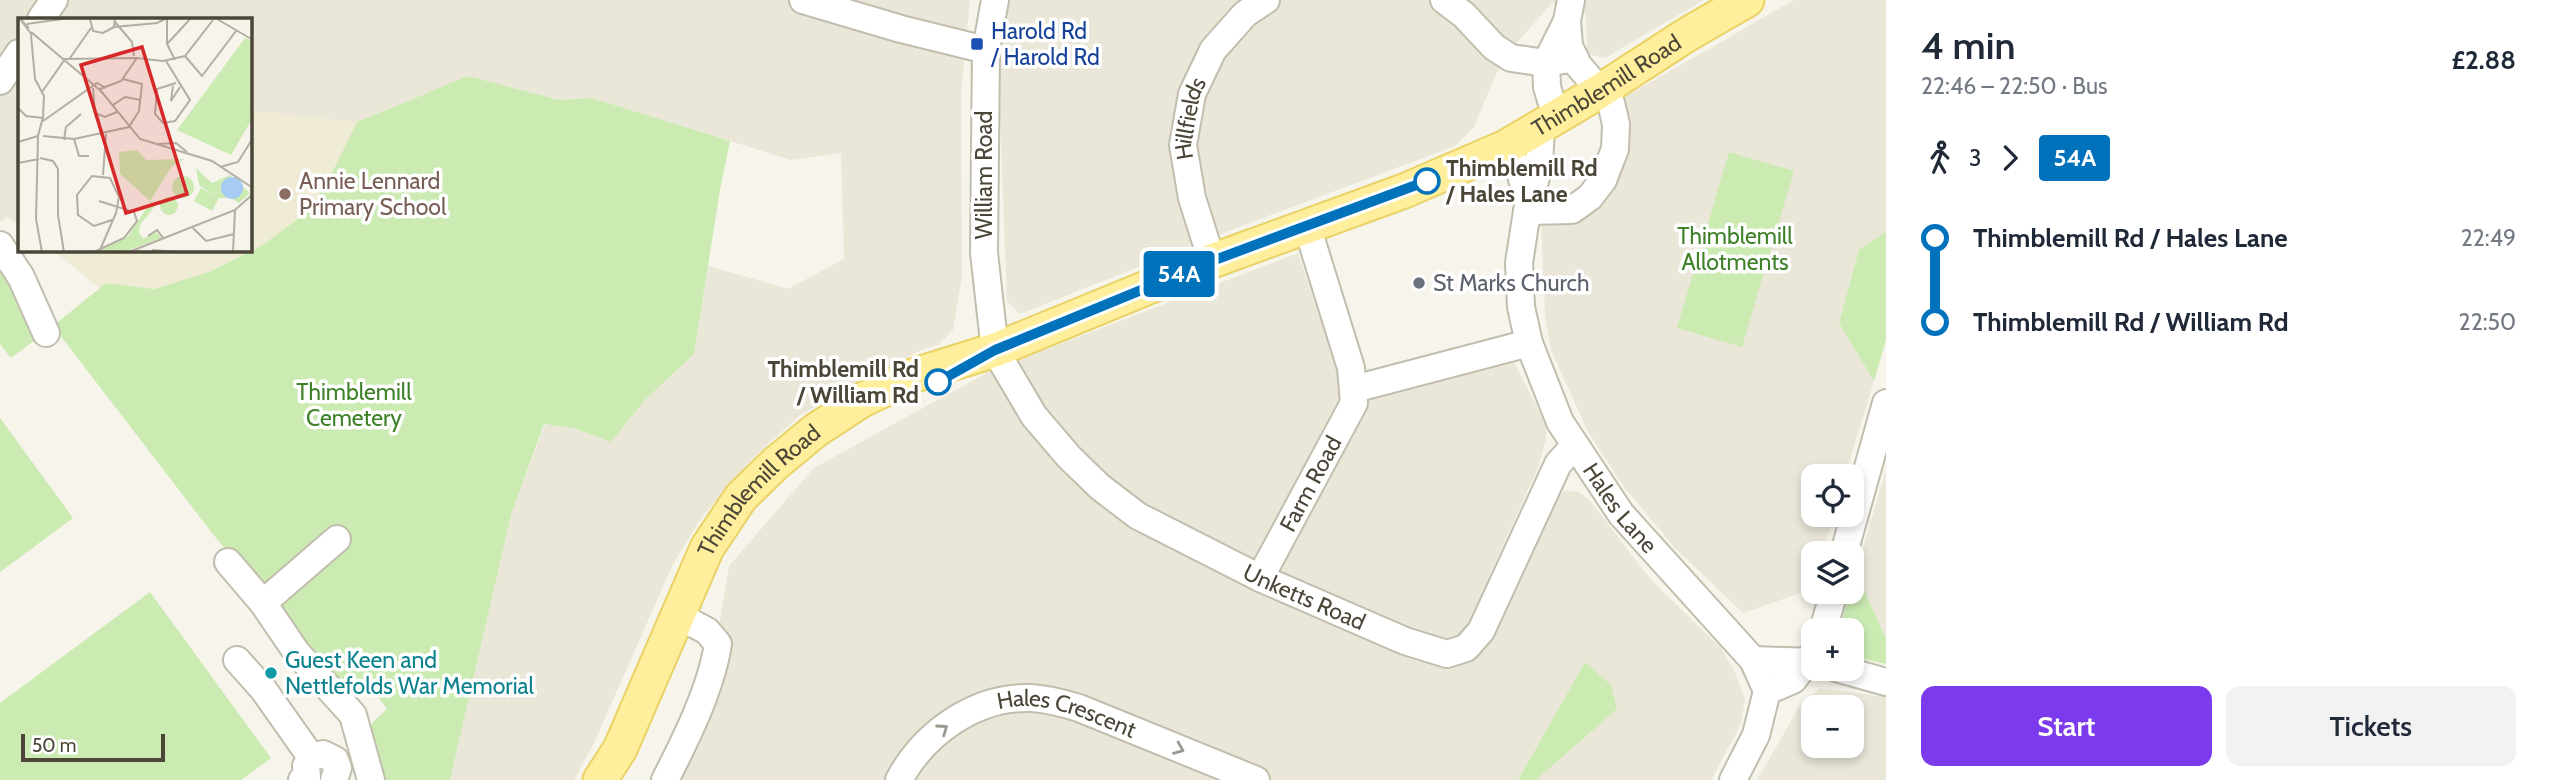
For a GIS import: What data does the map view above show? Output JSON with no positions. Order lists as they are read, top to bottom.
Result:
{
  "streets": {
    "main road": ["Thimblemill Road"],
    "street": [
      "Hillfields",
      "William Road",
      "Farm Road",
      "Hales Lane",
      "Unketts Road",
      "Hales Crescent"
    ]
  },
  "crossings": [
    ["Thimblemill Road", "Hillfields"],
    ["Thimblemill Road", "William Road"],
    ["Thimblemill Road", "Hales Lane"],
    ["Thimblemill Road", "Unketts Road"],
    ["William Road", "Unketts Road"],
    ["Farm Road", "Unketts Road"],
    ["Hales Lane", "Unketts Road"]
  ],
  "one_way": ["Hales Crescent"],
  "parks": ["Thimblemill Allotments", "Thimblemill Cemetery"],
  "places": {
    "transit": ["Harold Rd / Harold Rd"],
    "other": [
      "Thimblemill Rd / Hales Lane",
      "Annie Lennard Primary School",
      "St Marks Church",
      "Thimblemill Rd / William Rd",
      "Guest Keen and Nettlefolds War Memorial"
    ]
  },
  "lines": ["bus line 54A"],
  "scale_bar": "50 m",
  "page": {
    "on_map": "54A",
    "heading": ["4 min", "22:46 – 22:50 · Bus", "£2.88"],
    "legs": ["3", "54A"],
    "list": [
      {
        "name": "Thimblemill Rd / Hales Lane",
        "value": "22:49"
      },
      {
        "name": "Thimblemill Rd / William Rd",
        "value": "22:50"
      }
    ],
    "map_buttons": ["+", "−"],
    "buttons": ["Start", "Tickets"],
    "scale": "50 m"
  }
}
